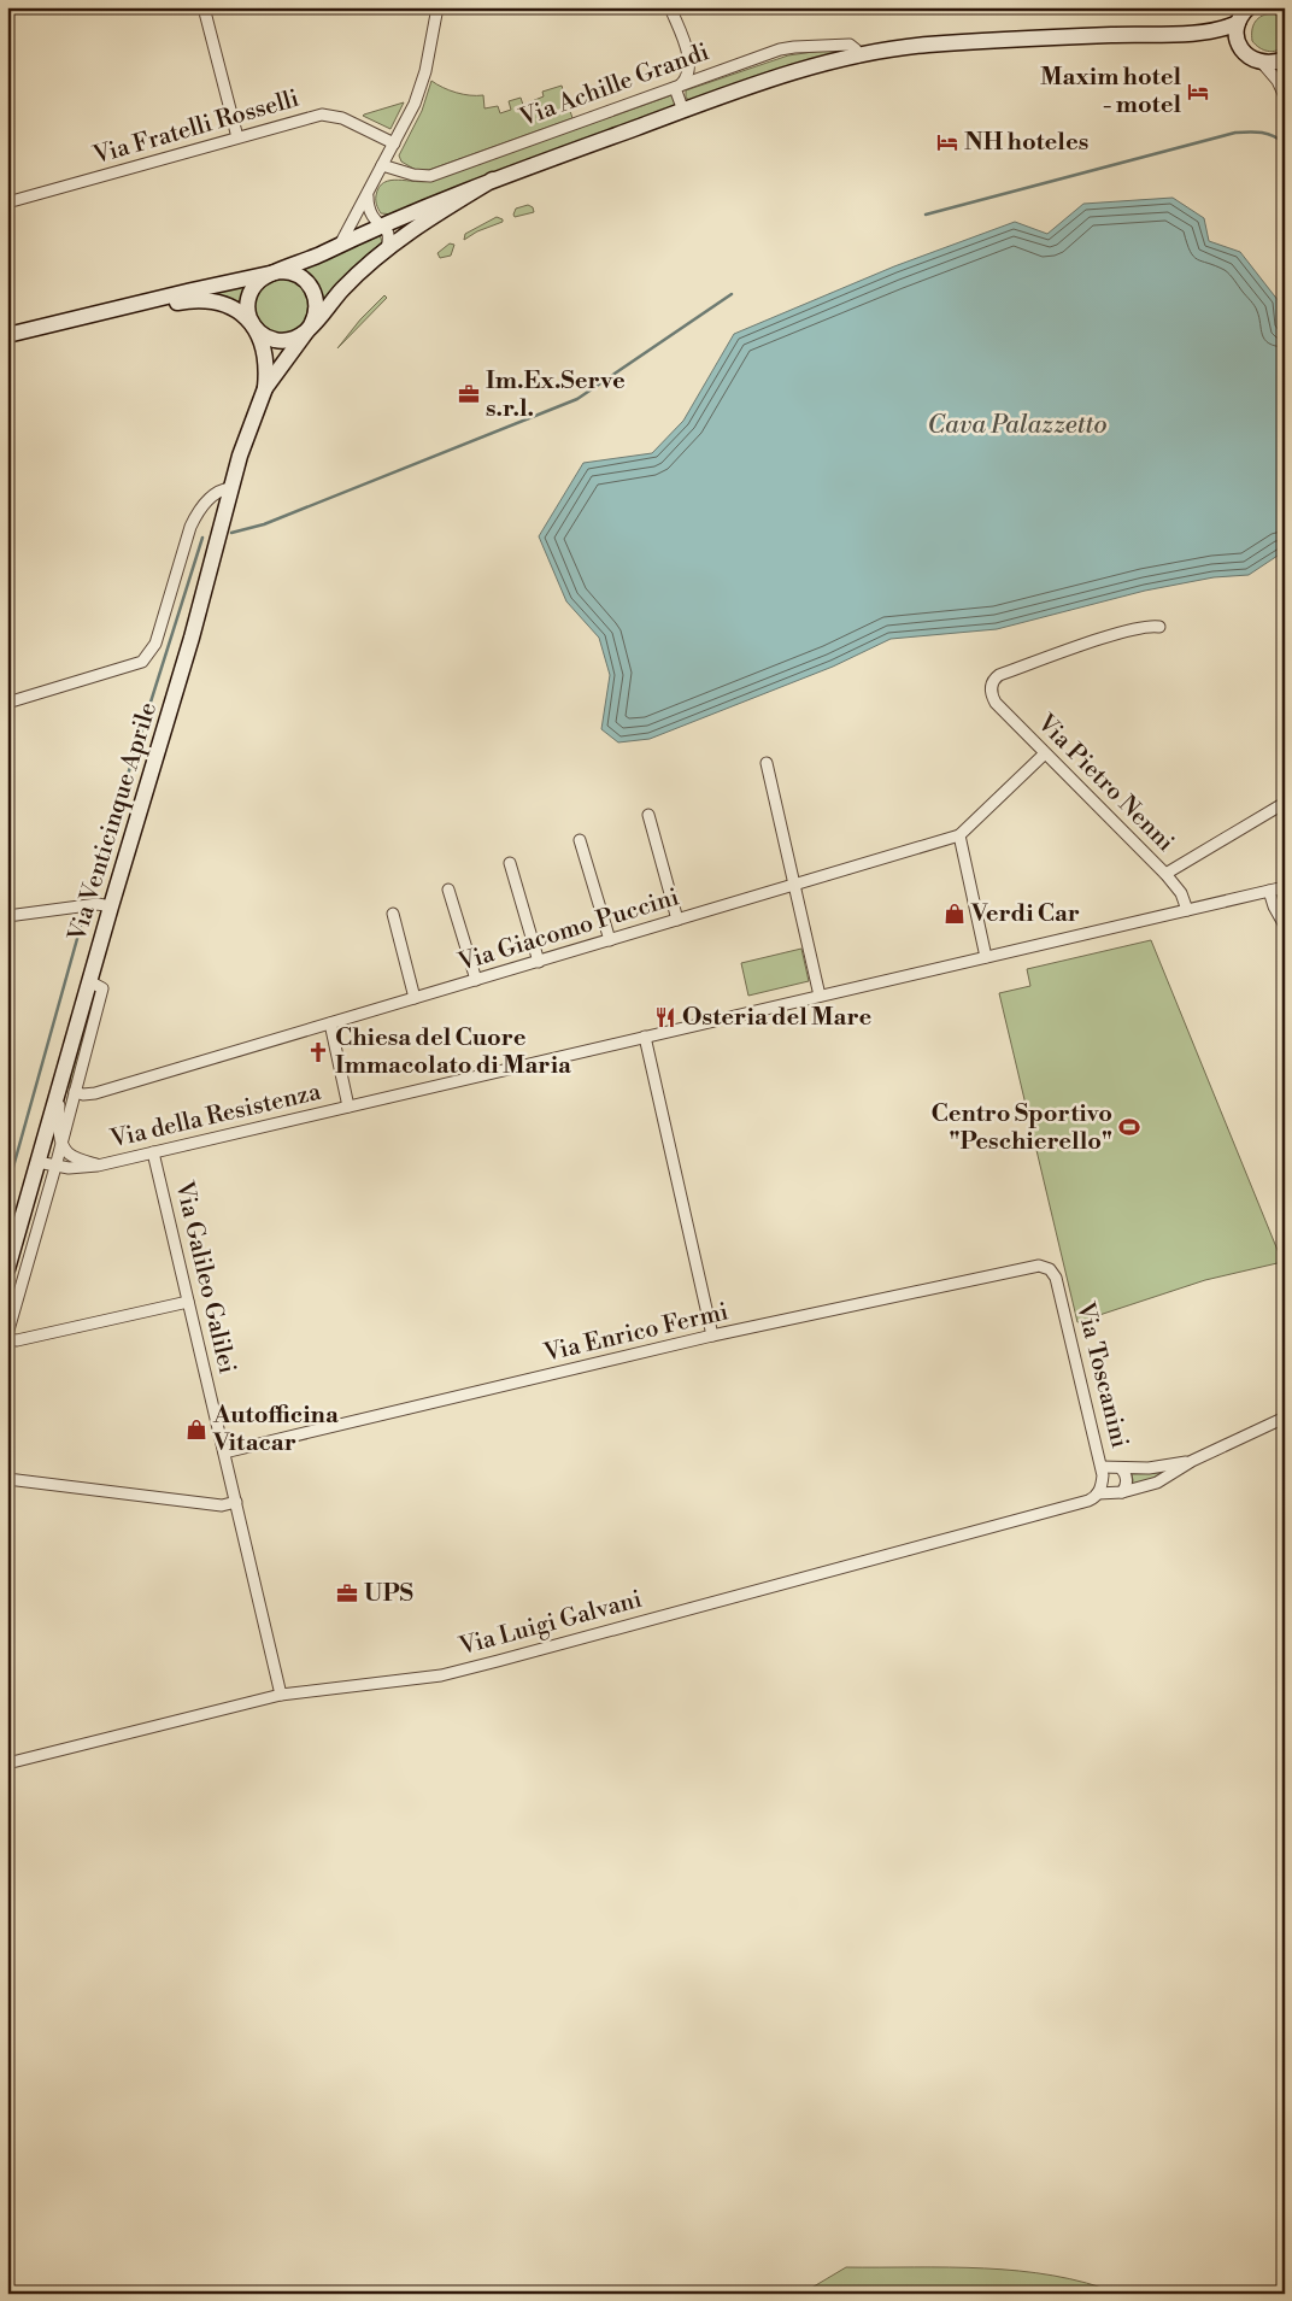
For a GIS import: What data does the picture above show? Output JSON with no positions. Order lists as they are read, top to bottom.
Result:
{
  "streets": {
    "main road": ["Via Achille Grandi", "Via Venticinque Aprile"],
    "street": [
      "Via Fratelli Rosselli",
      "Via Pietro Nenni",
      "Via Giacomo Puccini",
      "Via della Resistenza",
      "Via Galileo Galilei",
      "Via Enrico Fermi",
      "Via Toscanini",
      "Via Luigi Galvani"
    ]
  },
  "crossings": [
    ["Via Achille Grandi", "Via Venticinque Aprile"],
    ["Via Pietro Nenni", "Via Giacomo Puccini"],
    ["Via Pietro Nenni", "Via della Resistenza"],
    ["Via Venticinque Aprile", "Via della Resistenza"],
    ["Via della Resistenza", "Via Galileo Galilei"],
    ["Via Galileo Galilei", "Via Enrico Fermi"],
    ["Via Galileo Galilei", "Via Luigi Galvani"],
    ["Via Enrico Fermi", "Via Toscanini"],
    ["Via Toscanini", "Via Luigi Galvani"]
  ],
  "water": ["Cava Palazzetto"],
  "places": {
    "hotel": ["Maxim hotel - motel", "NH hoteles"],
    "office": ["Im.Ex.Serve s.r.l.", "UPS"],
    "shop": ["Verdi Car", "Autofficina Vitacar"],
    "restaurant": ["Osteria del Mare"],
    "church": ["Chiesa del Cuore Immacolato di Maria"],
    "sports": ["Centro Sportivo \"Peschierello\""]
  }
}
